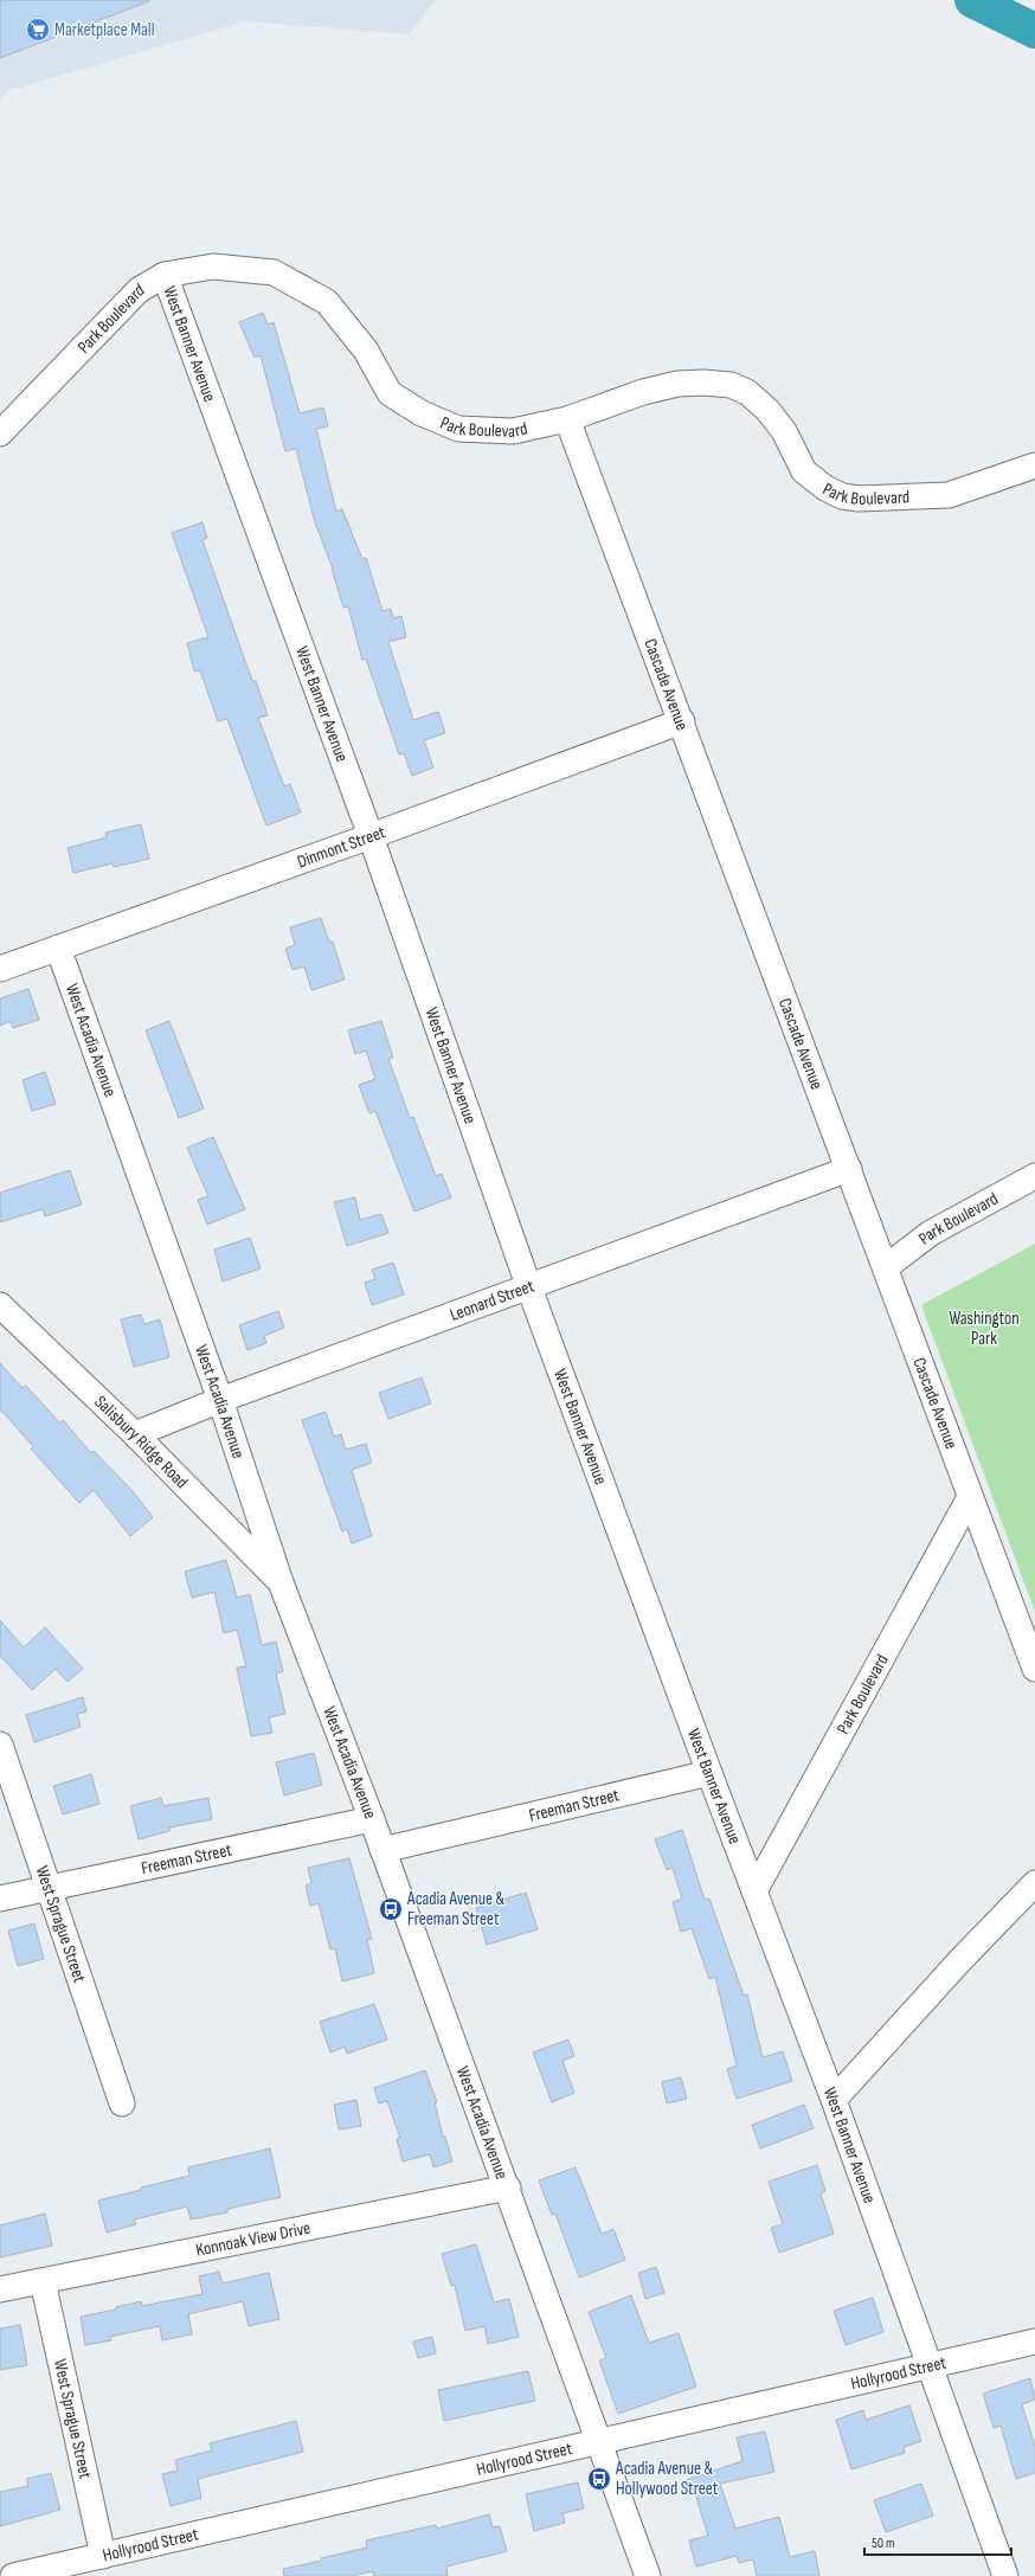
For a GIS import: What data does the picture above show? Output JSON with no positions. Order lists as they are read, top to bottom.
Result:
{
  "streets": {
    "street": [
      "Park Boulevard",
      "West Banner Avenue",
      "Cascade Avenue",
      "Dinmont Street",
      "West Acadia Avenue",
      "Leonard Street",
      "Salisbury Ridge Road",
      "Freeman Street",
      "West Sprague Street",
      "Konnoak View Drive",
      "Hollyrood Street"
    ]
  },
  "crossings": [
    ["Park Boulevard", "West Banner Avenue"],
    ["Park Boulevard", "Cascade Avenue"],
    ["West Banner Avenue", "Dinmont Street"],
    ["West Banner Avenue", "Leonard Street"],
    ["West Banner Avenue", "Freeman Street"],
    ["West Banner Avenue", "Hollyrood Street"],
    ["Cascade Avenue", "Dinmont Street"],
    ["Cascade Avenue", "Leonard Street"],
    ["Dinmont Street", "West Acadia Avenue"],
    ["West Acadia Avenue", "Leonard Street"],
    ["West Acadia Avenue", "Salisbury Ridge Road"],
    ["West Acadia Avenue", "Freeman Street"],
    ["West Acadia Avenue", "Konnoak View Drive"],
    ["West Acadia Avenue", "Hollyrood Street"],
    ["Leonard Street", "Salisbury Ridge Road"],
    ["Freeman Street", "West Sprague Street"],
    ["West Sprague Street", "Konnoak View Drive"],
    ["West Sprague Street", "Hollyrood Street"]
  ],
  "parks": ["Washington Park"],
  "places": {
    "supermarket": ["Marketplace Mall"],
    "bus stop": ["Acadia Avenue & Freeman Street", "Acadia Avenue & Hollywood Street"]
  },
  "scale_bar": "50 m"
}
